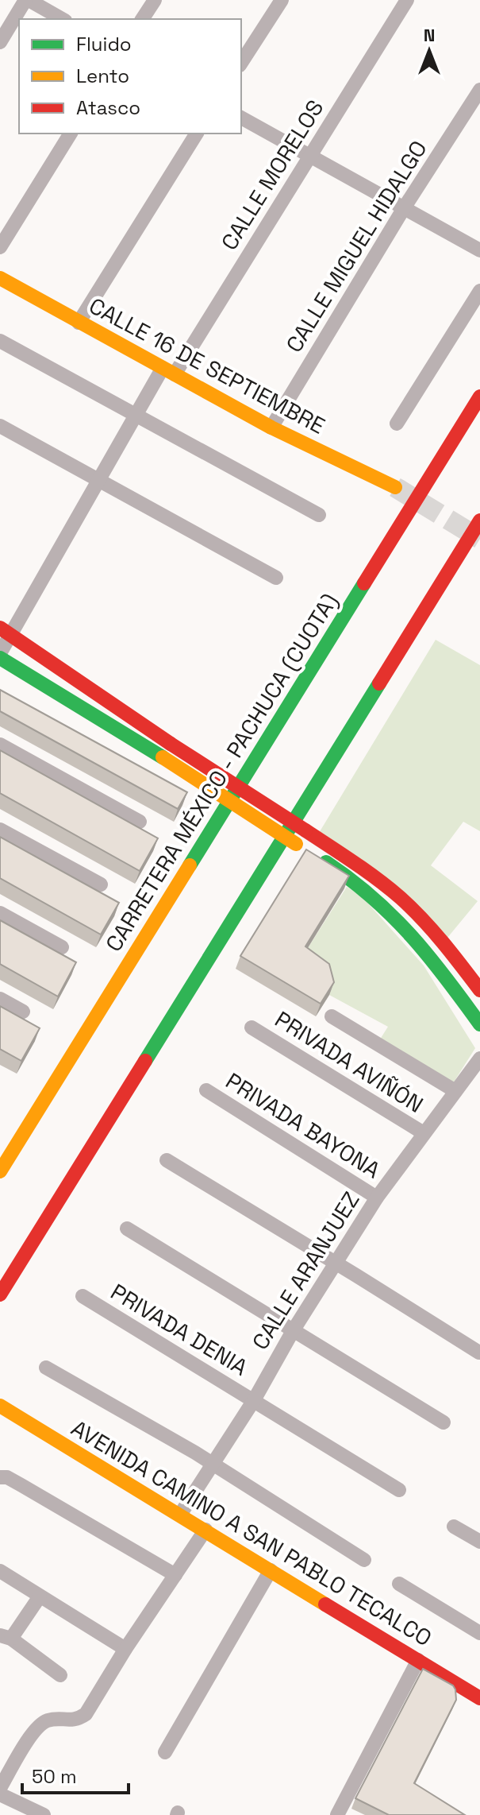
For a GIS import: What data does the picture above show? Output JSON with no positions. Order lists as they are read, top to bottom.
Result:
{
  "streets": {
    "main road": ["CALLE 16 DE SEPTIEMBRE", "CARRETERA MÉXICO - PACHUCA (CUOTA)", "AVENIDA CAMINO A SAN PABLO TECALCO"],
    "street": [
      "CALLE MORELOS",
      "CALLE MIGUEL HIDALGO",
      "PRIVADA AVIÑÓN",
      "PRIVADA BAYONA",
      "CALLE ARANJUEZ",
      "PRIVADA DENIA"
    ]
  },
  "crossings": [
    ["CALLE MORELOS", "CALLE 16 DE SEPTIEMBRE"],
    ["CALLE MIGUEL HIDALGO", "CALLE 16 DE SEPTIEMBRE"],
    ["PRIVADA AVIÑÓN", "CALLE ARANJUEZ"],
    ["PRIVADA BAYONA", "CALLE ARANJUEZ"],
    ["CALLE ARANJUEZ", "PRIVADA DENIA"],
    ["CALLE ARANJUEZ", "AVENIDA CAMINO A SAN PABLO TECALCO"]
  ],
  "legend": ["Fluido", "Lento", "Atasco"],
  "scale_bar": "50 m",
  "north": "top"
}
